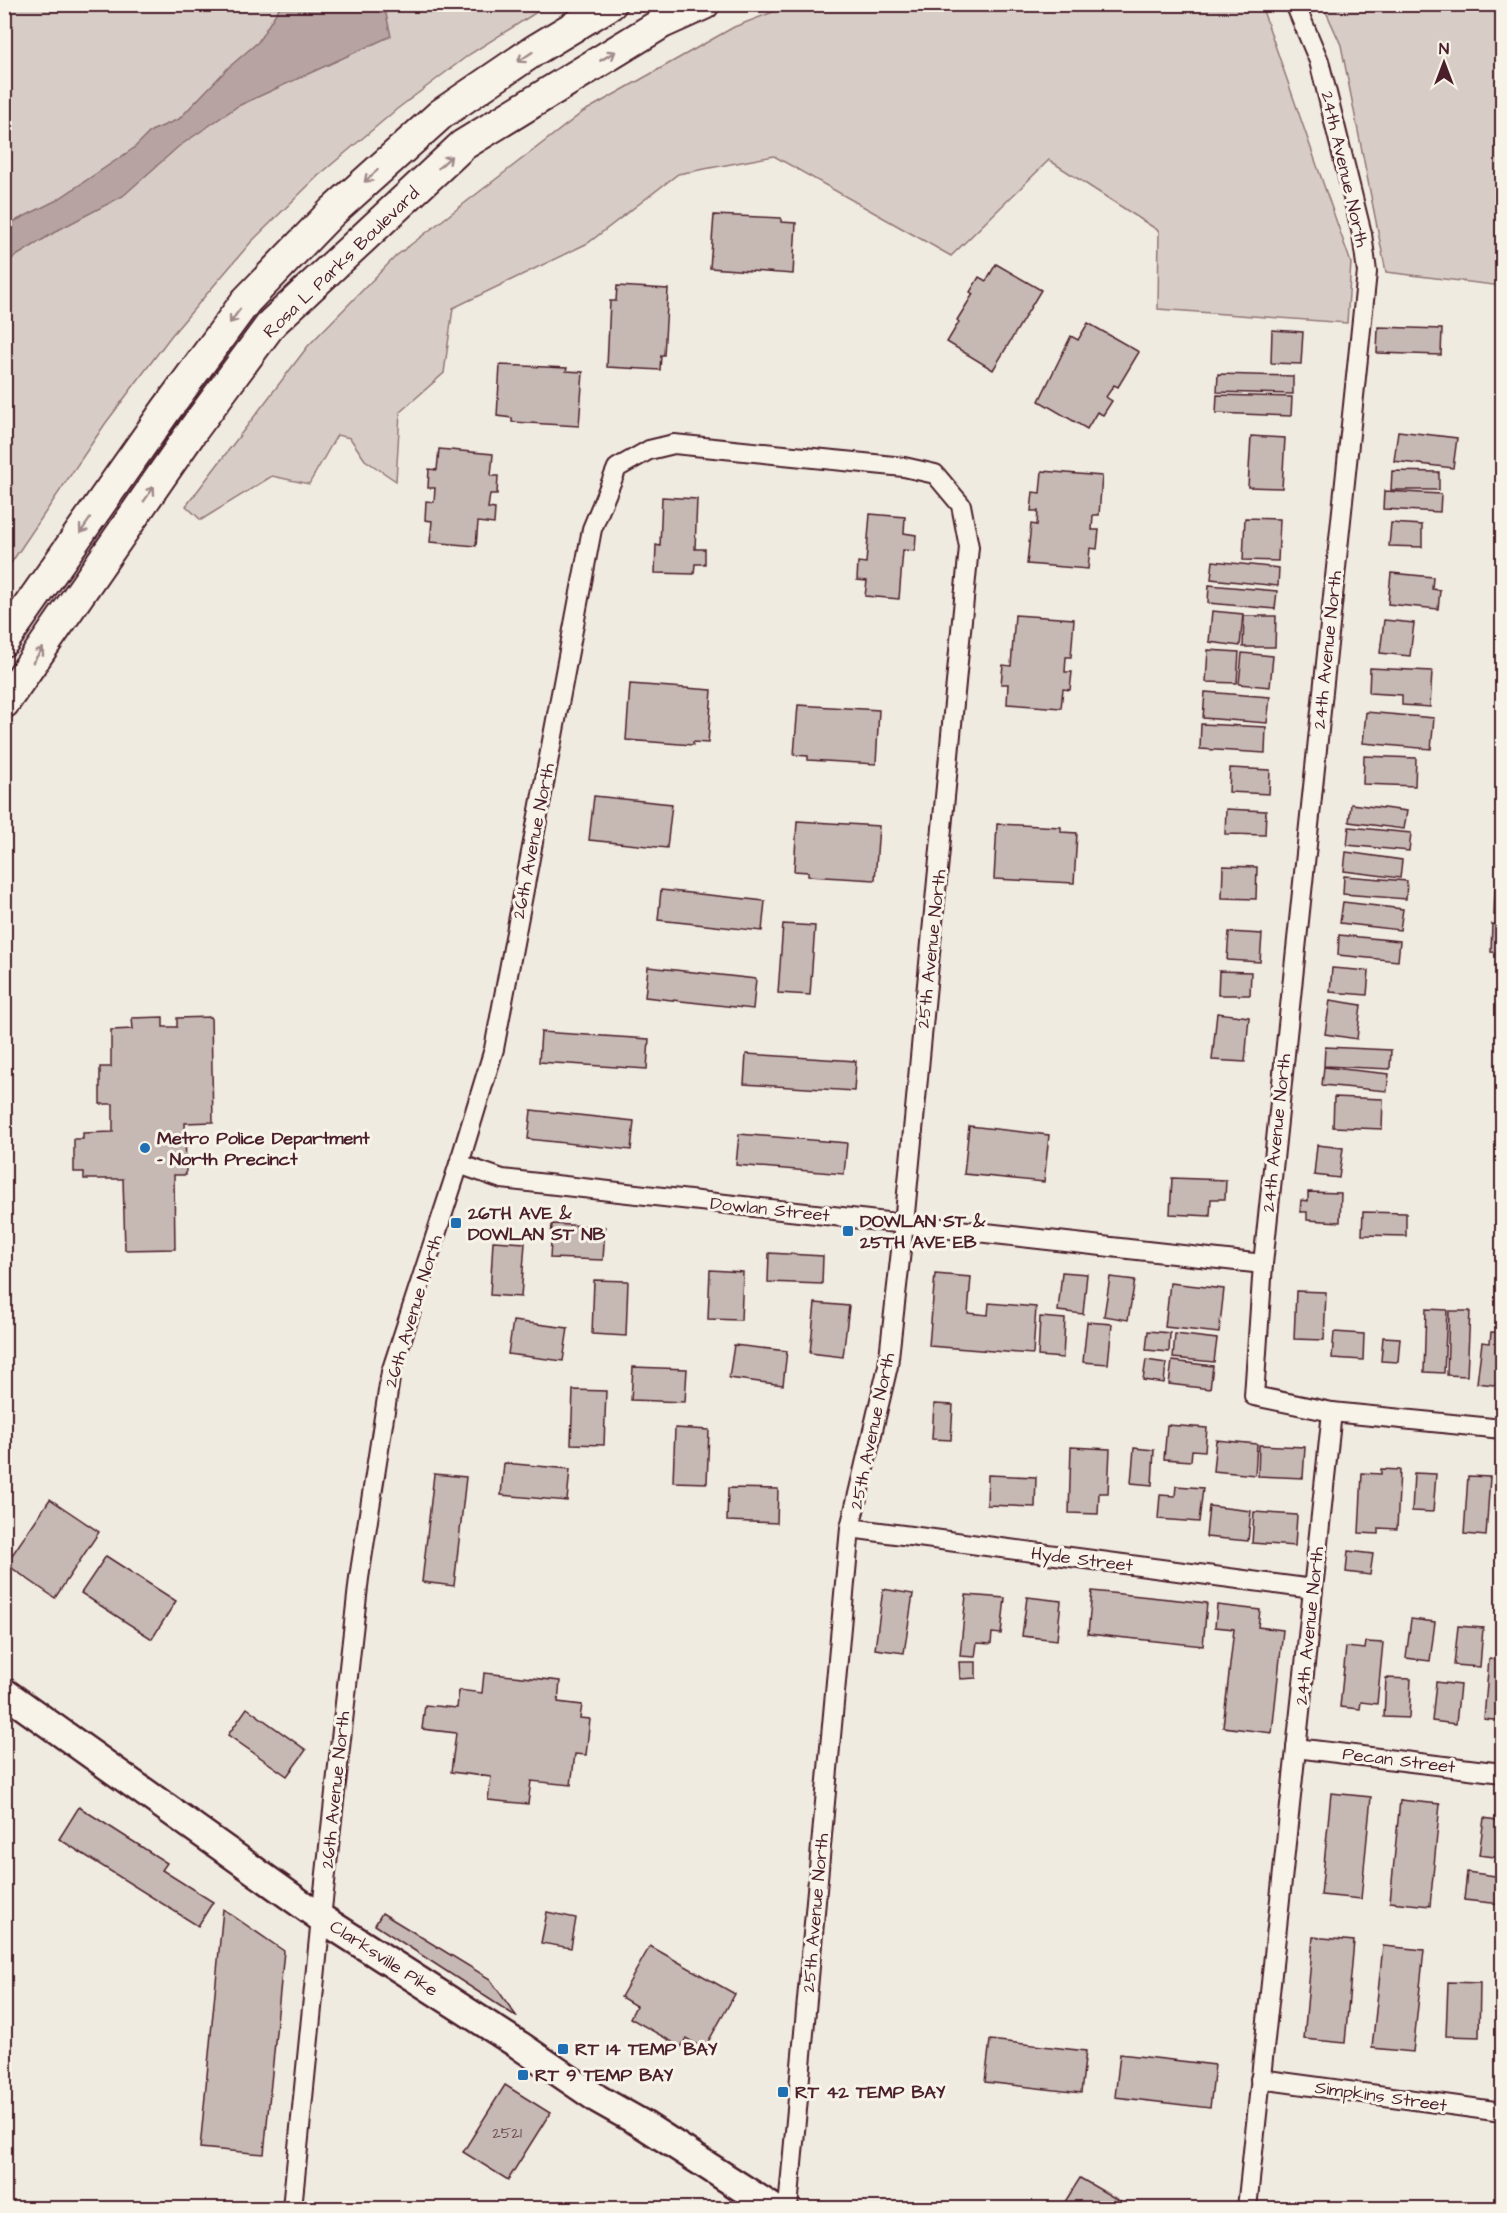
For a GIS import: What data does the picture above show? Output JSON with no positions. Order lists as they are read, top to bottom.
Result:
{
  "streets": {
    "main road": ["Rosa L Parks Boulevard", "Clarksville Pike"],
    "street": [
      "24th Avenue North",
      "26th Avenue North",
      "25th Avenue North",
      "Dowlan Street",
      "Hyde Street",
      "Pecan Street",
      "Simpkins Street"
    ]
  },
  "crossings": [
    ["24th Avenue North", "Dowlan Street"],
    ["24th Avenue North", "Hyde Street"],
    ["24th Avenue North", "Pecan Street"],
    ["24th Avenue North", "Simpkins Street"],
    ["26th Avenue North", "25th Avenue North"],
    ["26th Avenue North", "Dowlan Street"],
    ["26th Avenue North", "Clarksville Pike"],
    ["25th Avenue North", "Dowlan Street"],
    ["25th Avenue North", "Hyde Street"]
  ],
  "places": {
    "other": ["Metro Police Department - North Precinct"],
    "transit": [
      "26TH AVE & DOWLAN ST NB",
      "DOWLAN ST & 25TH AVE EB",
      "RT 14 TEMP BAY",
      "RT 9 TEMP BAY",
      "RT 42 TEMP BAY"
    ]
  },
  "house_numbers": ["2521"],
  "north": "top"
}
